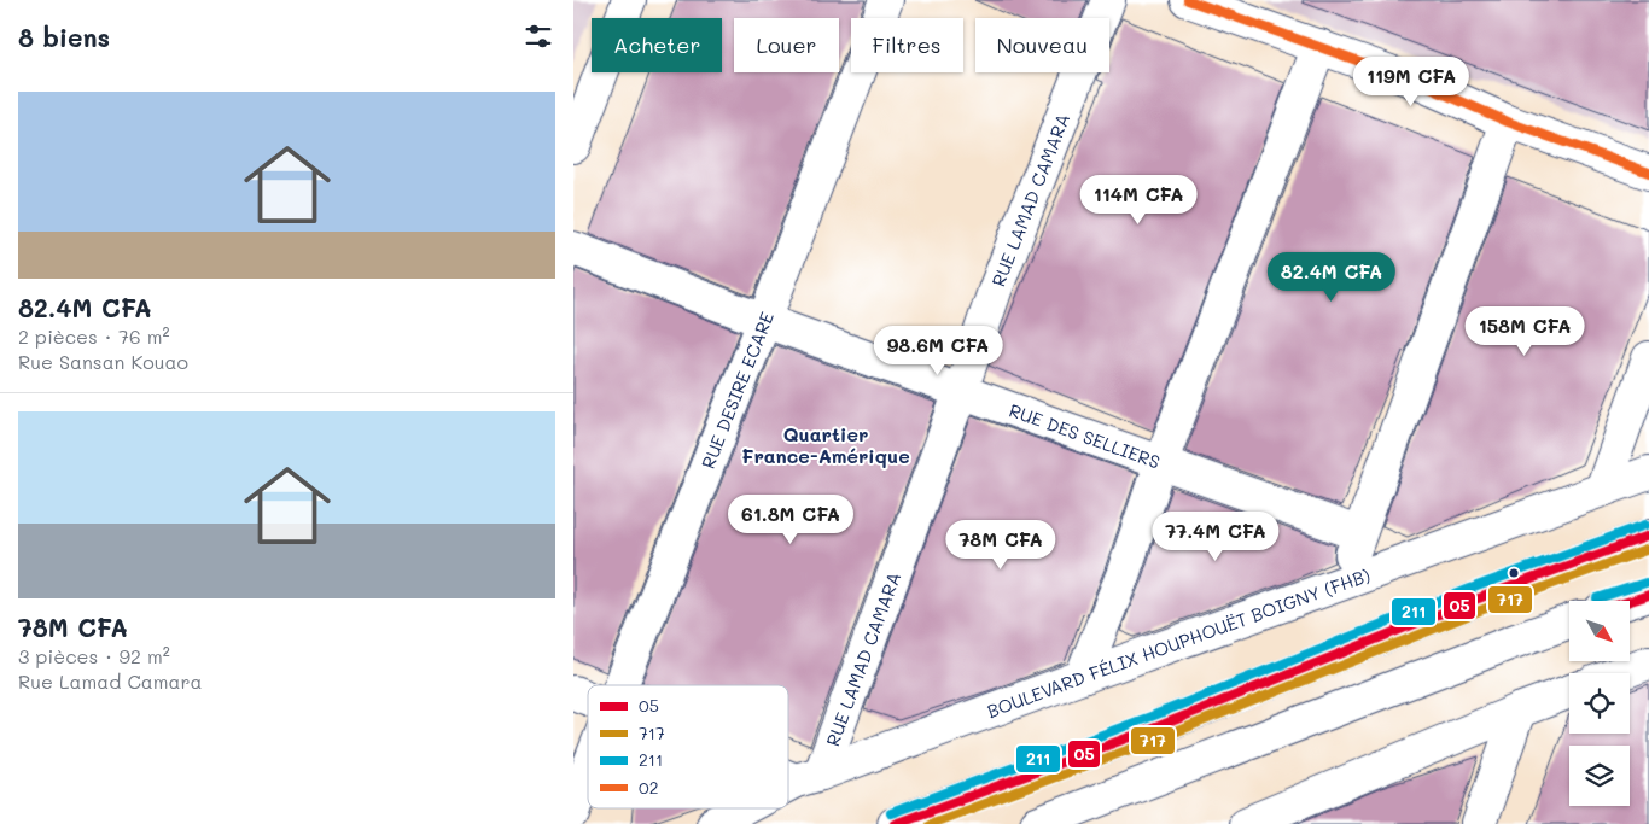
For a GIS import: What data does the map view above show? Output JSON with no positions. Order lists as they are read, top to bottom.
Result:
{
  "streets": {
    "street": [
      "RUE LAMAD CAMARA",
      "RUE DESIRE ECARE",
      "RUE DES SELLIERS",
      "BOULEVARD FÉLIX HOUPHOUËT BOIGNY (FHB)"
    ]
  },
  "crossings": [
    ["RUE LAMAD CAMARA", "RUE DES SELLIERS"],
    ["RUE LAMAD CAMARA", "BOULEVARD FÉLIX HOUPHOUËT BOIGNY (FHB)"],
    ["RUE DESIRE ECARE", "RUE DES SELLIERS"]
  ],
  "districts": ["Quartier France-Amérique"],
  "lines": [
    "transit line 02",
    "transit line 211",
    "transit line 05",
    "transit line 717"
  ],
  "legend": [
    "05",
    "717",
    "211",
    "02"
  ],
  "north": "bottom right",
  "page": {
    "heading": "8 biens",
    "chip": [
      "Acheter",
      "Louer",
      "Filtres",
      "Nouveau"
    ],
    "price": [
      "119M CFA",
      "114M CFA",
      "82.4M CFA",
      "158M CFA",
      "98.6M CFA",
      "61.8M CFA",
      "77.4M CFA",
      "78M CFA"
    ],
    "list": [
      {
        "name": "82.4M CFA",
        "note": "2 pièces · 76 m² · Rue Sansan Kouao"
      },
      {
        "name": "78M CFA",
        "note": "3 pièces · 92 m² · Rue Lamad Camara"
      }
    ]
  }
}
